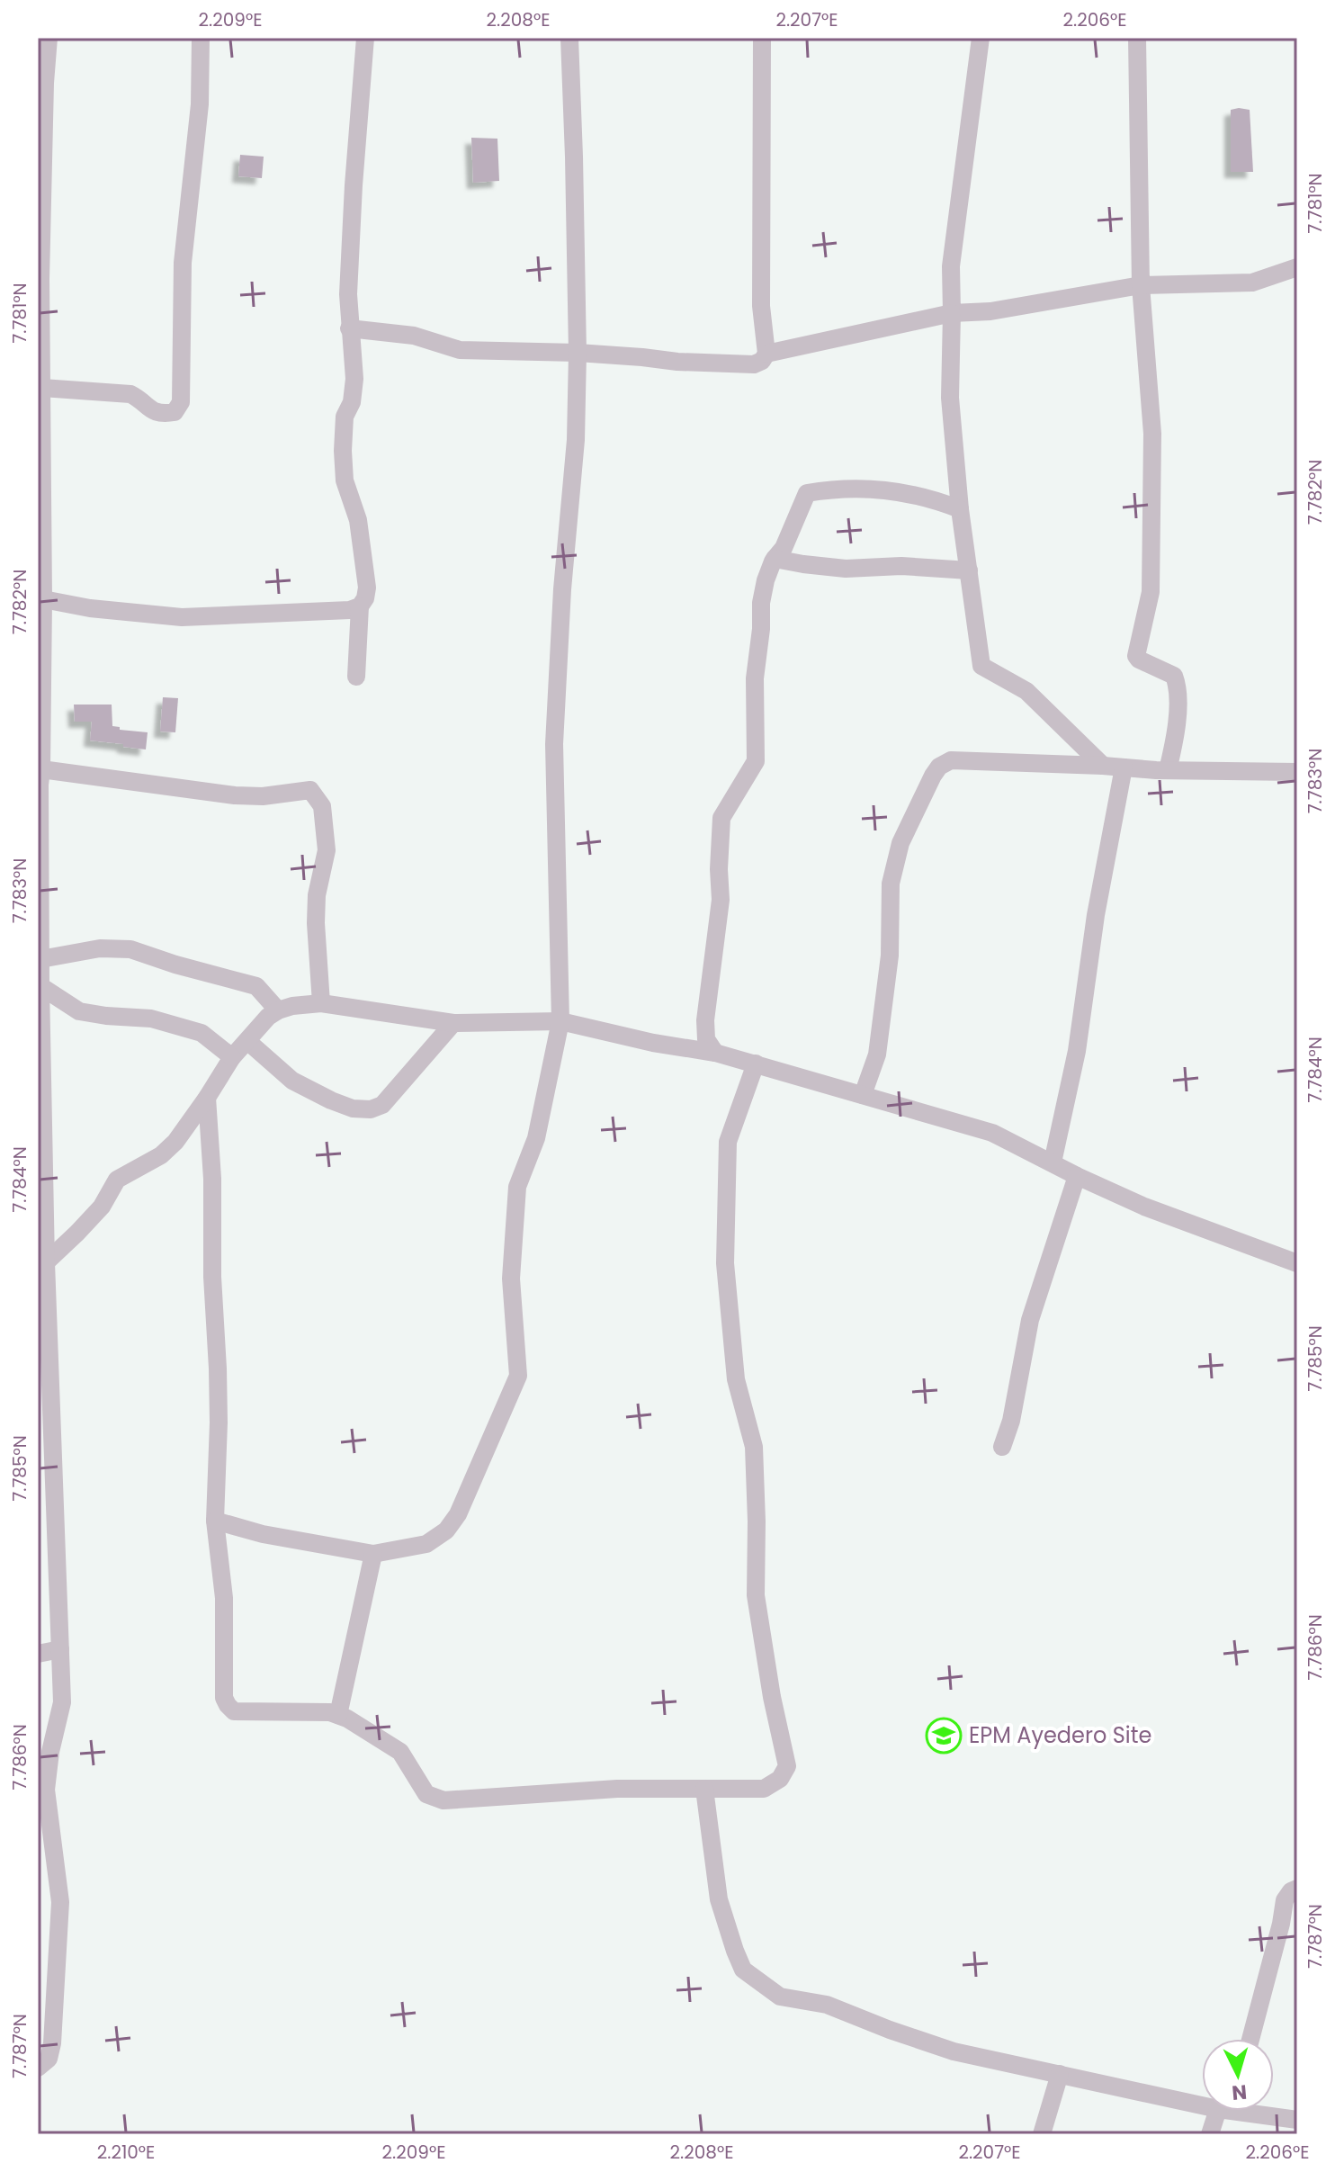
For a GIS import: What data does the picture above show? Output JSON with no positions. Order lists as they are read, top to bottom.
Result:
{
  "places": {
    "school or university": ["EPM Ayedero Site"]
  },
  "north": "bottom",
  "coordinates": [
    "2.209°E",
    "2.208°E",
    "2.207°E",
    "2.206°E",
    "7.781°N",
    "7.782°N",
    "7.783°N",
    "7.784°N",
    "7.785°N",
    "7.786°N",
    "7.787°N",
    "2.210°E"
  ]
}
